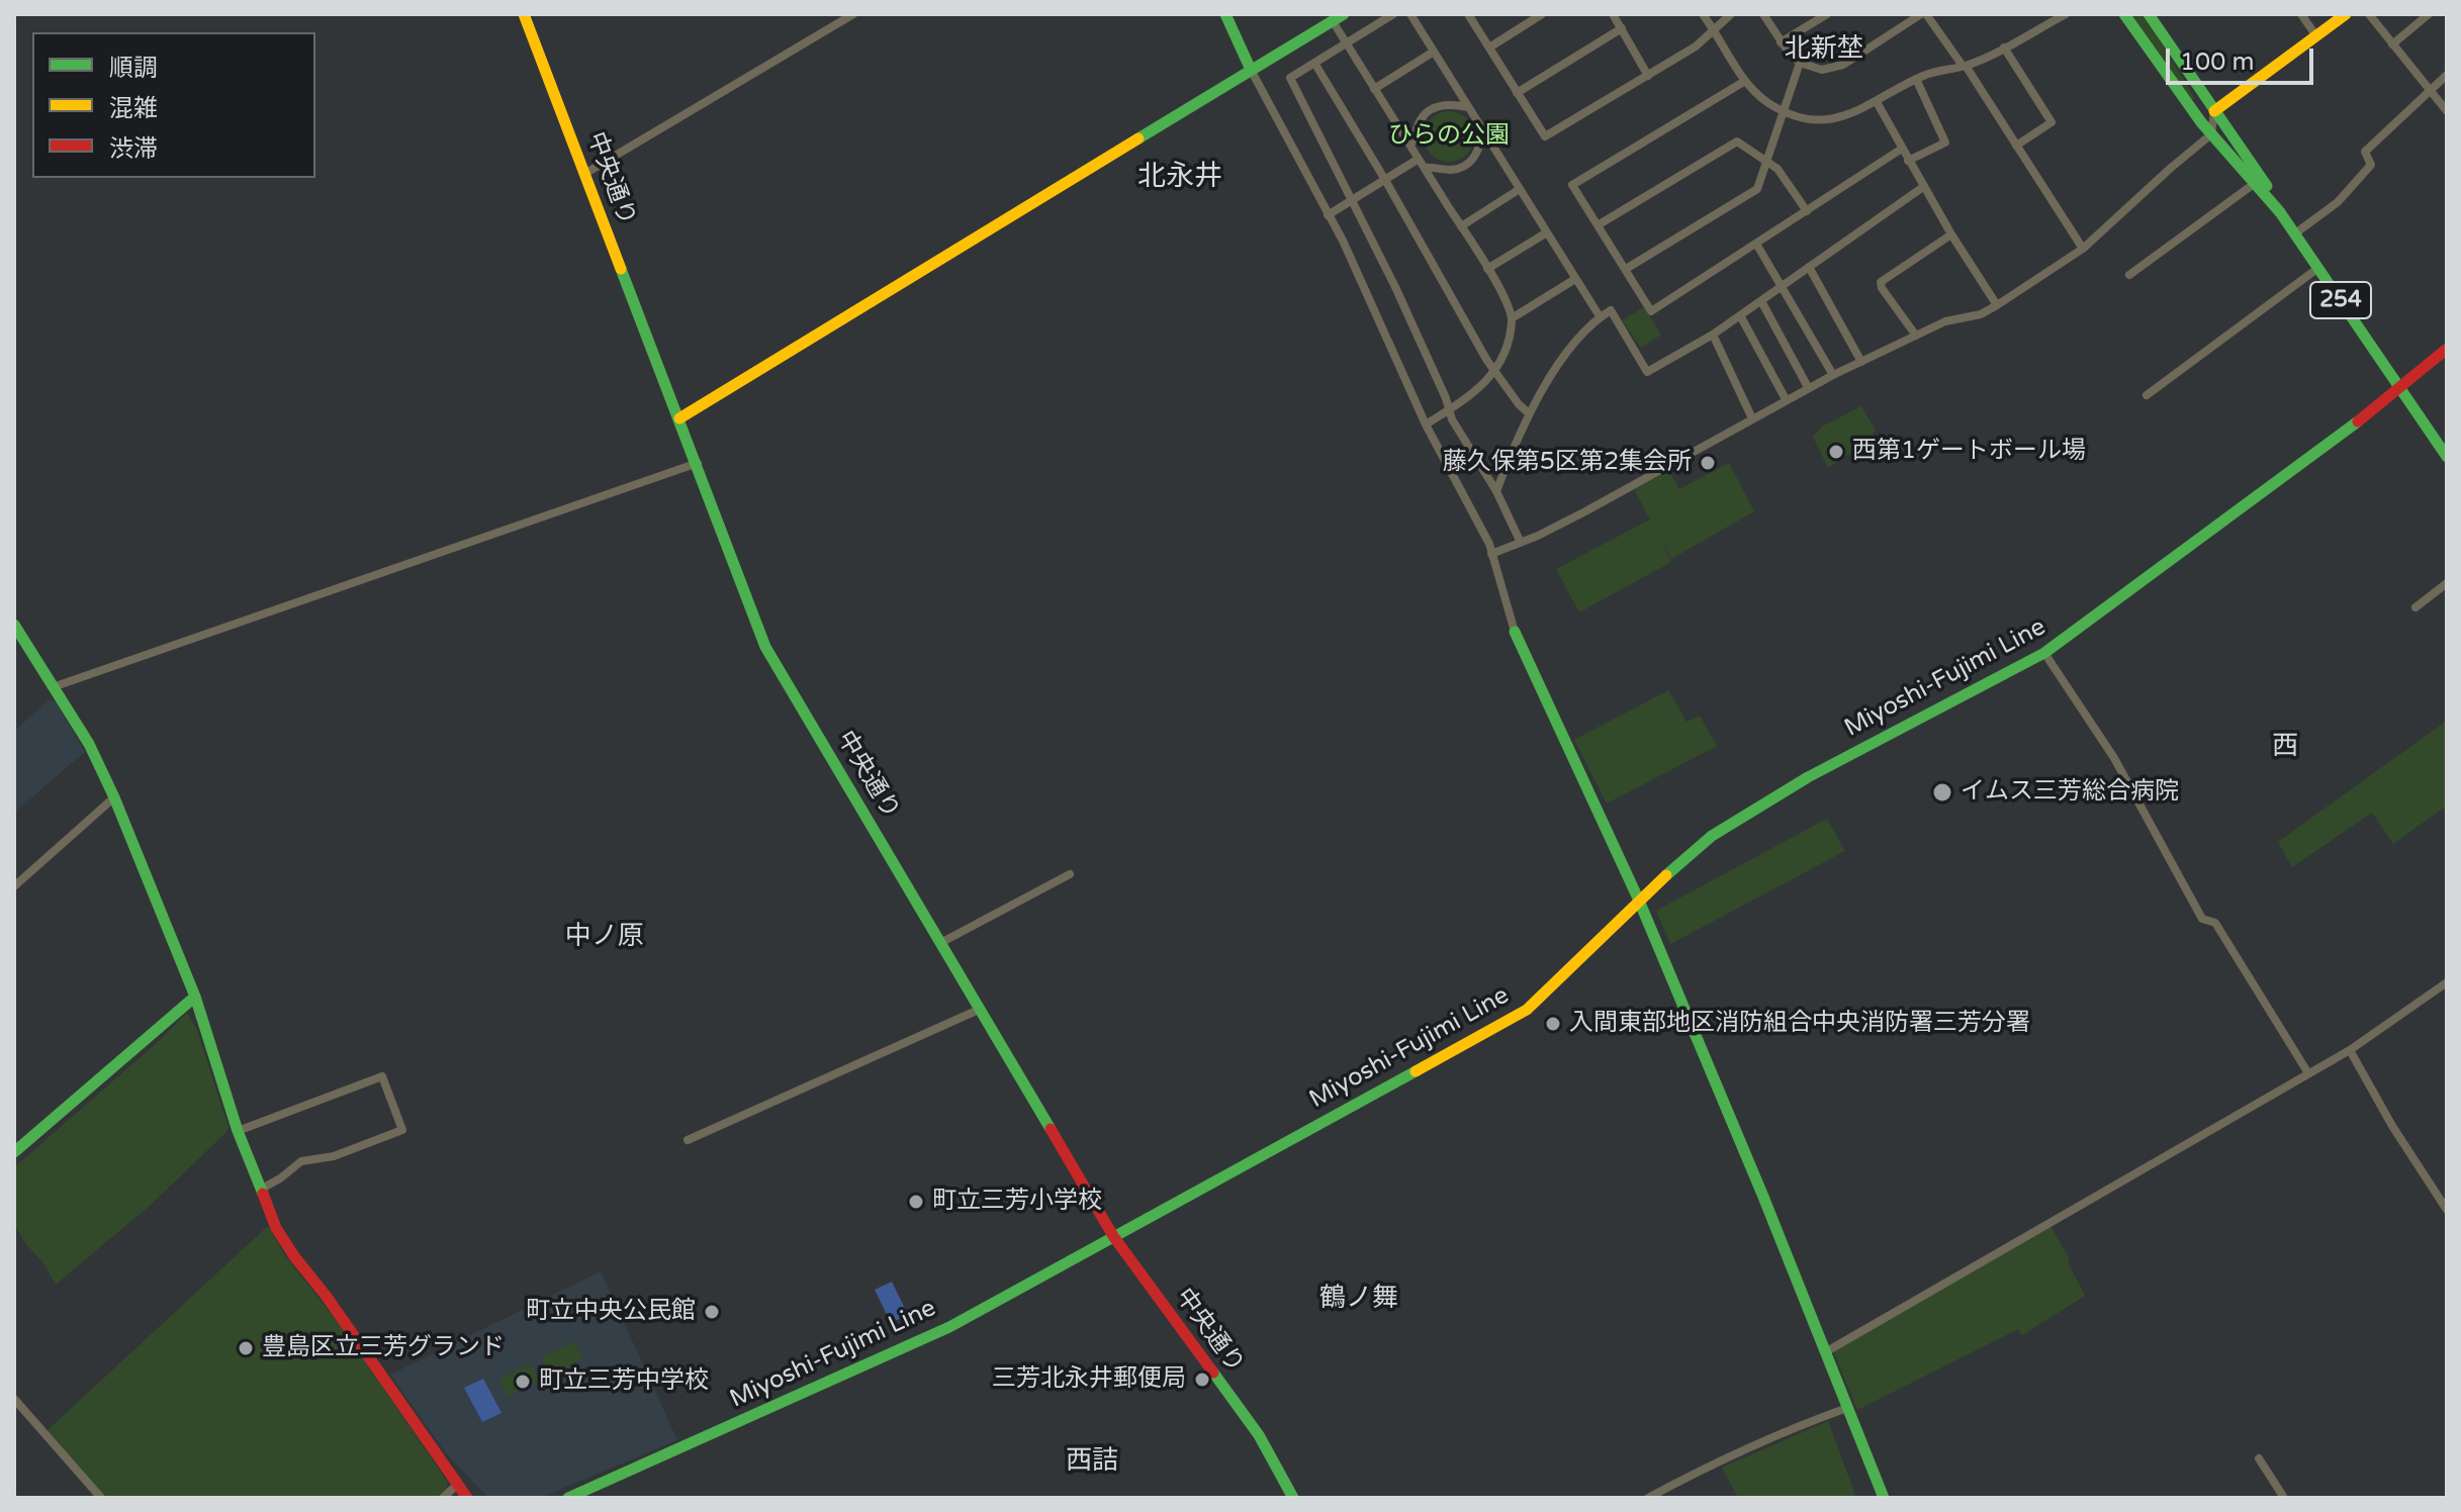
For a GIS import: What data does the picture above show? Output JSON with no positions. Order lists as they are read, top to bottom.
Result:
{
  "streets": {
    "main road": ["中央通り", "254", "Miyoshi-Fujimi Line"]
  },
  "crossings": [
    ["中央通り", "Miyoshi-Fujimi Line"],
    ["254", "Miyoshi-Fujimi Line"]
  ],
  "districts": [
    "北新埜",
    "北永井",
    "西",
    "中ノ原",
    "鶴ノ舞",
    "西詰"
  ],
  "parks": ["ひらの公園"],
  "places": [
    "西第1ゲートボール場",
    "藤久保第5区第2集会所",
    "イムス三芳総合病院",
    "入間東部地区消防組合中央消防署三芳分署",
    "町立三芳小学校",
    "町立中央公民館",
    "豊島区立三芳グランド",
    "三芳北永井郵便局",
    "町立三芳中学校"
  ],
  "legend": ["順調", "混雑", "渋滞"],
  "scale_bar": "100 m"
}
